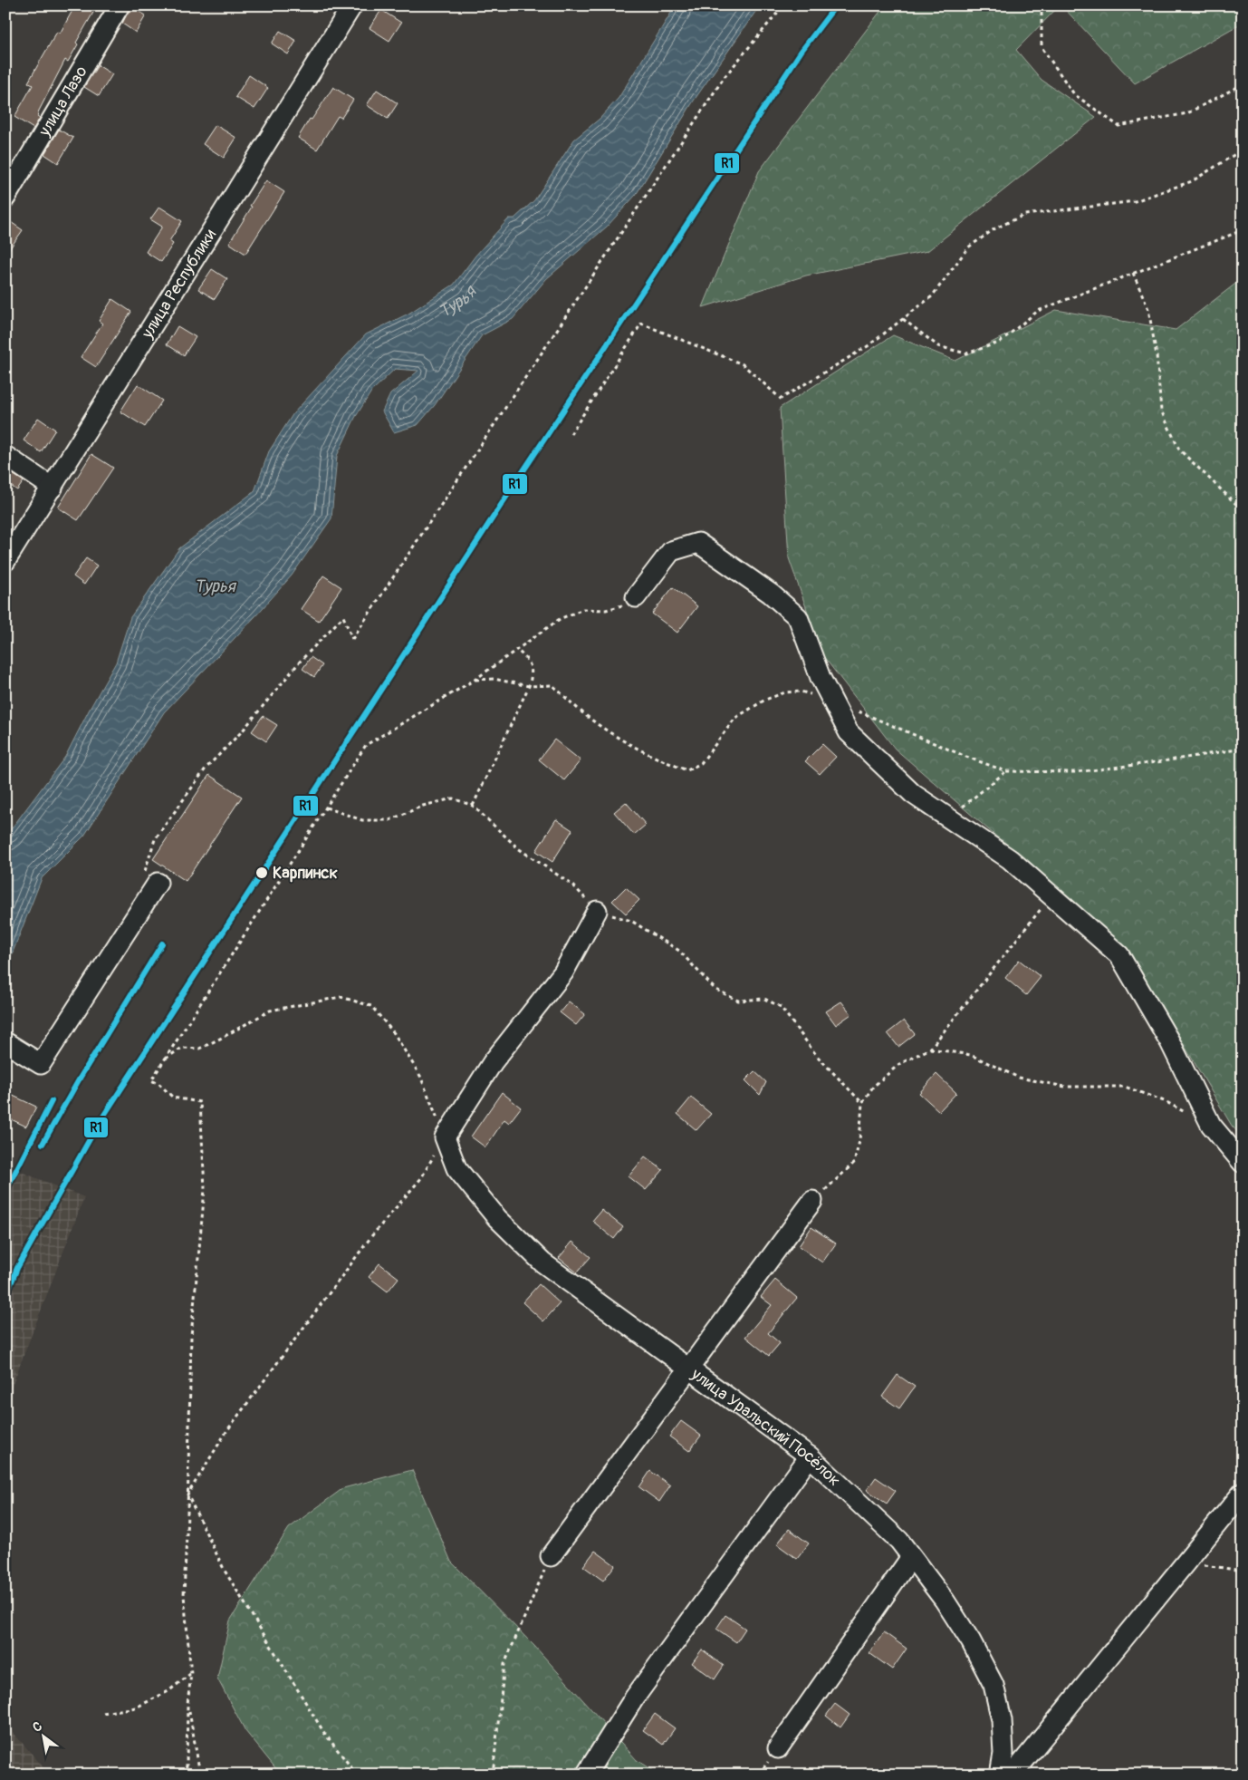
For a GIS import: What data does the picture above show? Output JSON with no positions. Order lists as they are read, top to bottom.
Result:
{
  "streets": {
    "street": ["улица Лазо", "улица Республики", "улица Уральский Посёлок"]
  },
  "water": ["Турья"],
  "places": ["Карпинск"],
  "lines": ["transit line R1"],
  "north": "top left"
}
